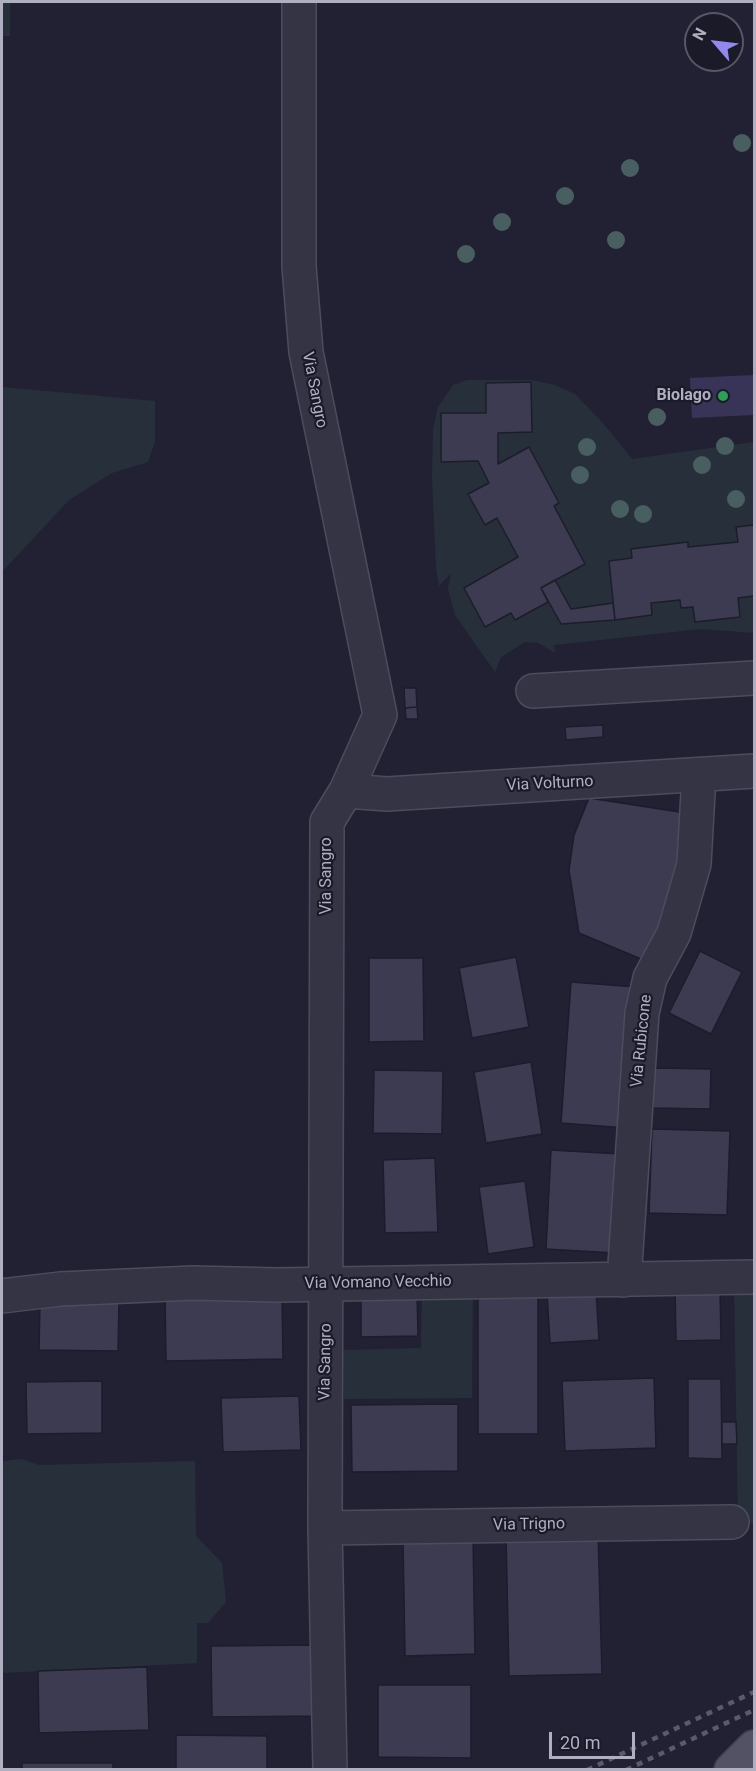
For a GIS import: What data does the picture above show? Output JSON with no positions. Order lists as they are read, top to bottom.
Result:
{
  "streets": {
    "street": [
      "Via Sangro",
      "Via Volturno",
      "Via Rubicone",
      "Via Vomano Vecchio",
      "Via Trigno"
    ]
  },
  "crossings": [
    ["Via Sangro", "Via Volturno"],
    ["Via Sangro", "Via Vomano Vecchio"],
    ["Via Sangro", "Via Trigno"],
    ["Via Volturno", "Via Rubicone"],
    ["Via Rubicone", "Via Vomano Vecchio"]
  ],
  "places": ["Biolago"],
  "scale_bar": "20 m",
  "north": "top left"
}
